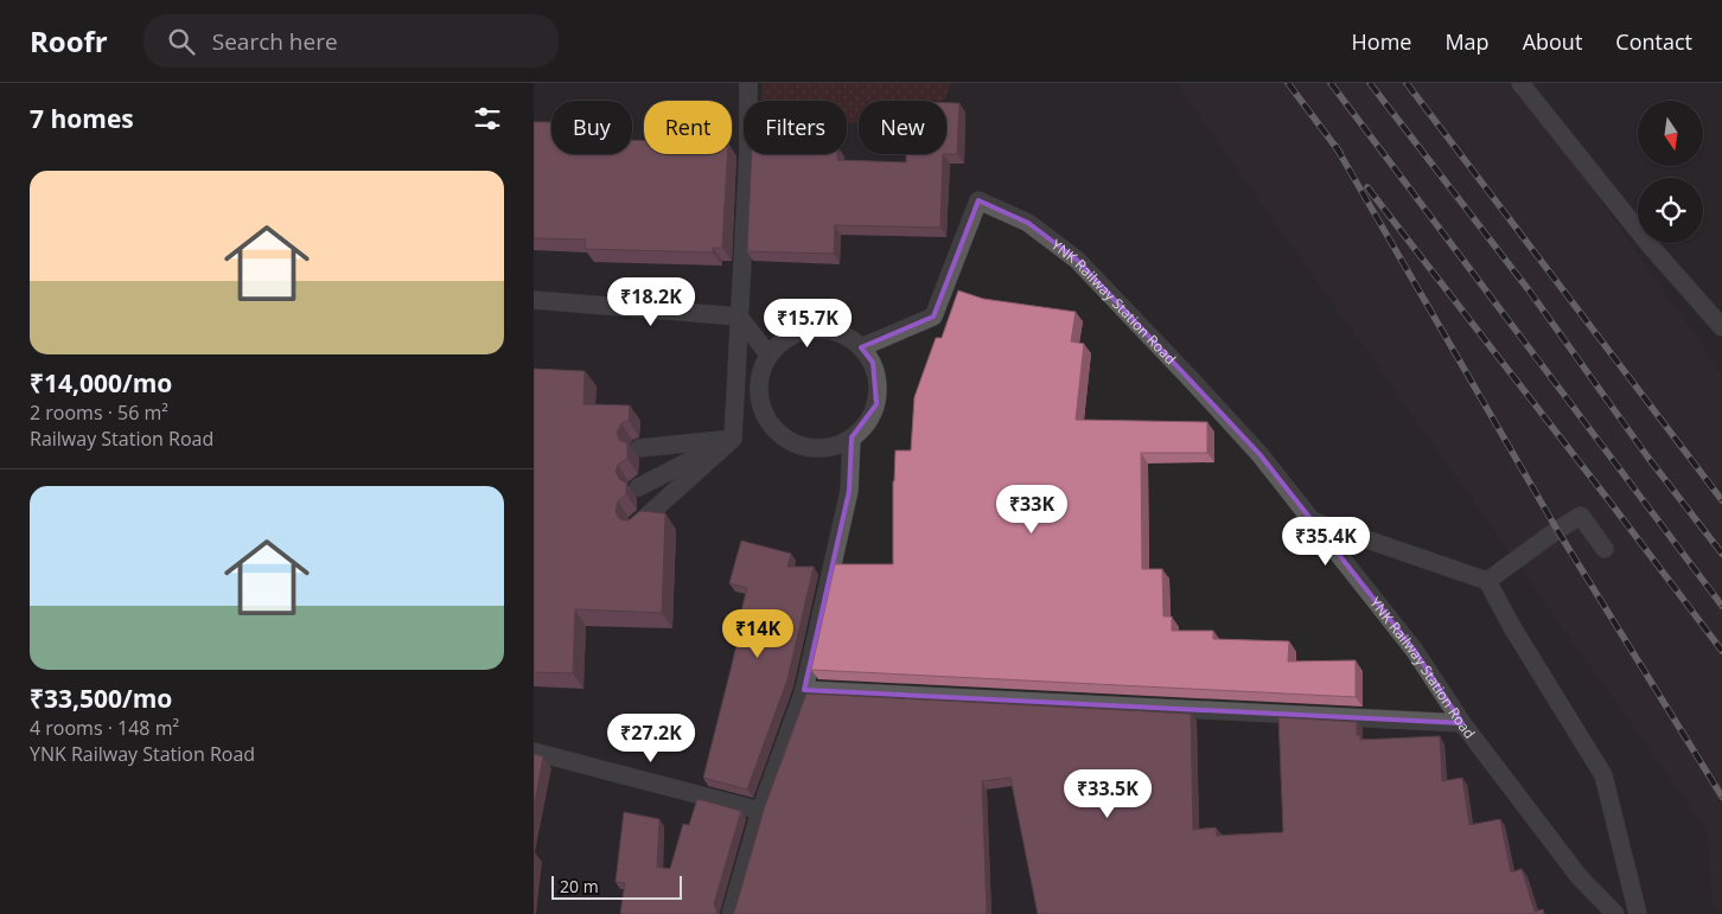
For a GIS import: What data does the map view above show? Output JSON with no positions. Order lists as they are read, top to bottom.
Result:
{
  "streets": {
    "street": ["YNK Railway Station Road"]
  },
  "scale_bar": "20 m",
  "north": "bottom",
  "page": {
    "header": "Roofr",
    "search": "Search here",
    "nav": [
      "Home",
      "Map",
      "About",
      "Contact"
    ],
    "heading": "7 homes",
    "chip": [
      "Buy",
      "Rent",
      "Filters",
      "New"
    ],
    "list": [
      {
        "name": "₹14,000/mo",
        "note": "2 rooms · 56 m² · Railway Station Road"
      },
      {
        "name": "₹33,500/mo",
        "note": "4 rooms · 148 m² · YNK Railway Station Road"
      }
    ],
    "price": [
      "₹18.2K",
      "₹15.7K",
      "₹33K",
      "₹35.4K",
      "₹14K",
      "₹27.2K",
      "₹33.5K"
    ],
    "scale": "20 m"
  }
}
